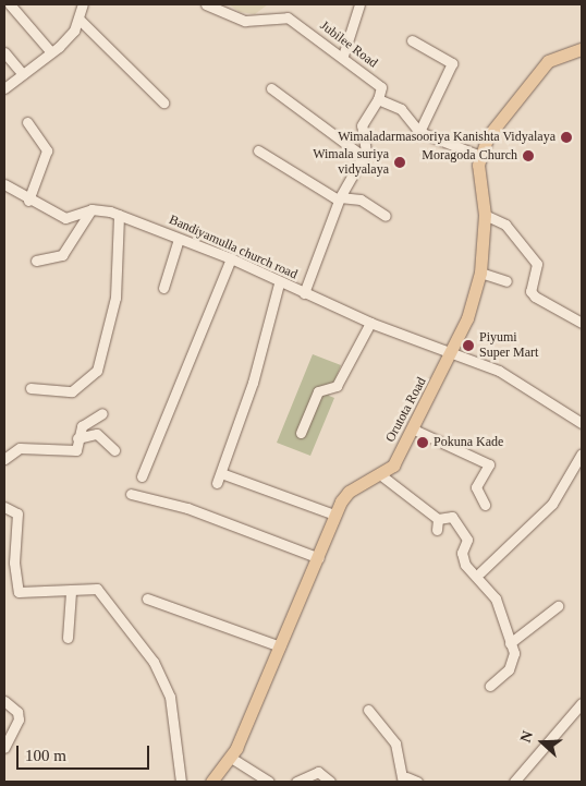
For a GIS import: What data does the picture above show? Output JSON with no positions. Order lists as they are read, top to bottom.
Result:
{
  "streets": {
    "main road": ["Orutota Road"],
    "street": ["Jubilee Road", "Bandiyamulla church road"]
  },
  "crossings": [
    ["Bandiyamulla church road", "Orutota Road"]
  ],
  "places": [
    "Wimaladarmasooriya Kanishta Vidyalaya",
    "Moragoda Church",
    "Wimala suriya vidyalaya",
    "Piyumi Super Mart",
    "Pokuna Kade"
  ],
  "scale_bar": "100 m",
  "north": "left"
}
